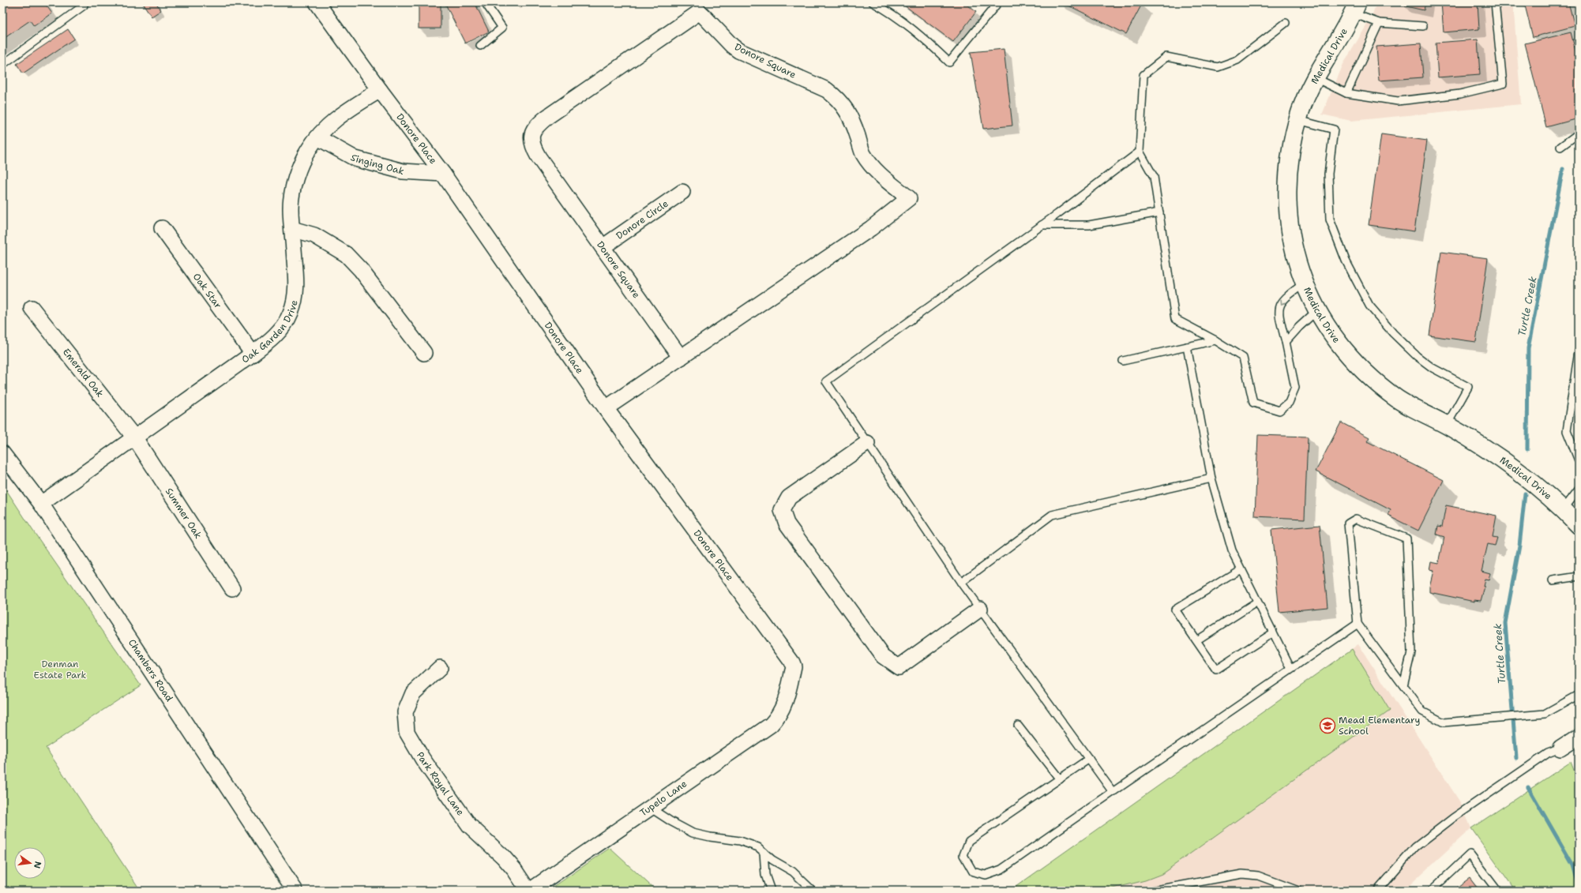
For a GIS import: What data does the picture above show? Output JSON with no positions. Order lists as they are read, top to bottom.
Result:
{
  "streets": {
    "street": [
      "Medical Drive",
      "Donore Square",
      "Donore Place",
      "Singing Oak",
      "Donore Circle",
      "Oak Star",
      "Oak Garden Drive",
      "Emerald Oak",
      "Summer Oak",
      "Chambers Road",
      "Park Royal Lane",
      "Tupelo Lane"
    ]
  },
  "crossings": [
    ["Donore Square", "Donore Place"],
    ["Donore Square", "Donore Circle"],
    ["Donore Place", "Singing Oak"],
    ["Donore Place", "Oak Garden Drive"],
    ["Donore Place", "Tupelo Lane"],
    ["Singing Oak", "Oak Garden Drive"],
    ["Oak Star", "Oak Garden Drive"],
    ["Oak Garden Drive", "Emerald Oak"],
    ["Oak Garden Drive", "Summer Oak"],
    ["Oak Garden Drive", "Chambers Road"],
    ["Emerald Oak", "Summer Oak"],
    ["Park Royal Lane", "Tupelo Lane"]
  ],
  "water": ["Turtle Creek"],
  "parks": ["Denman Estate Park"],
  "places": {
    "school or university": ["Mead Elementary School"]
  },
  "north": "right"
}
